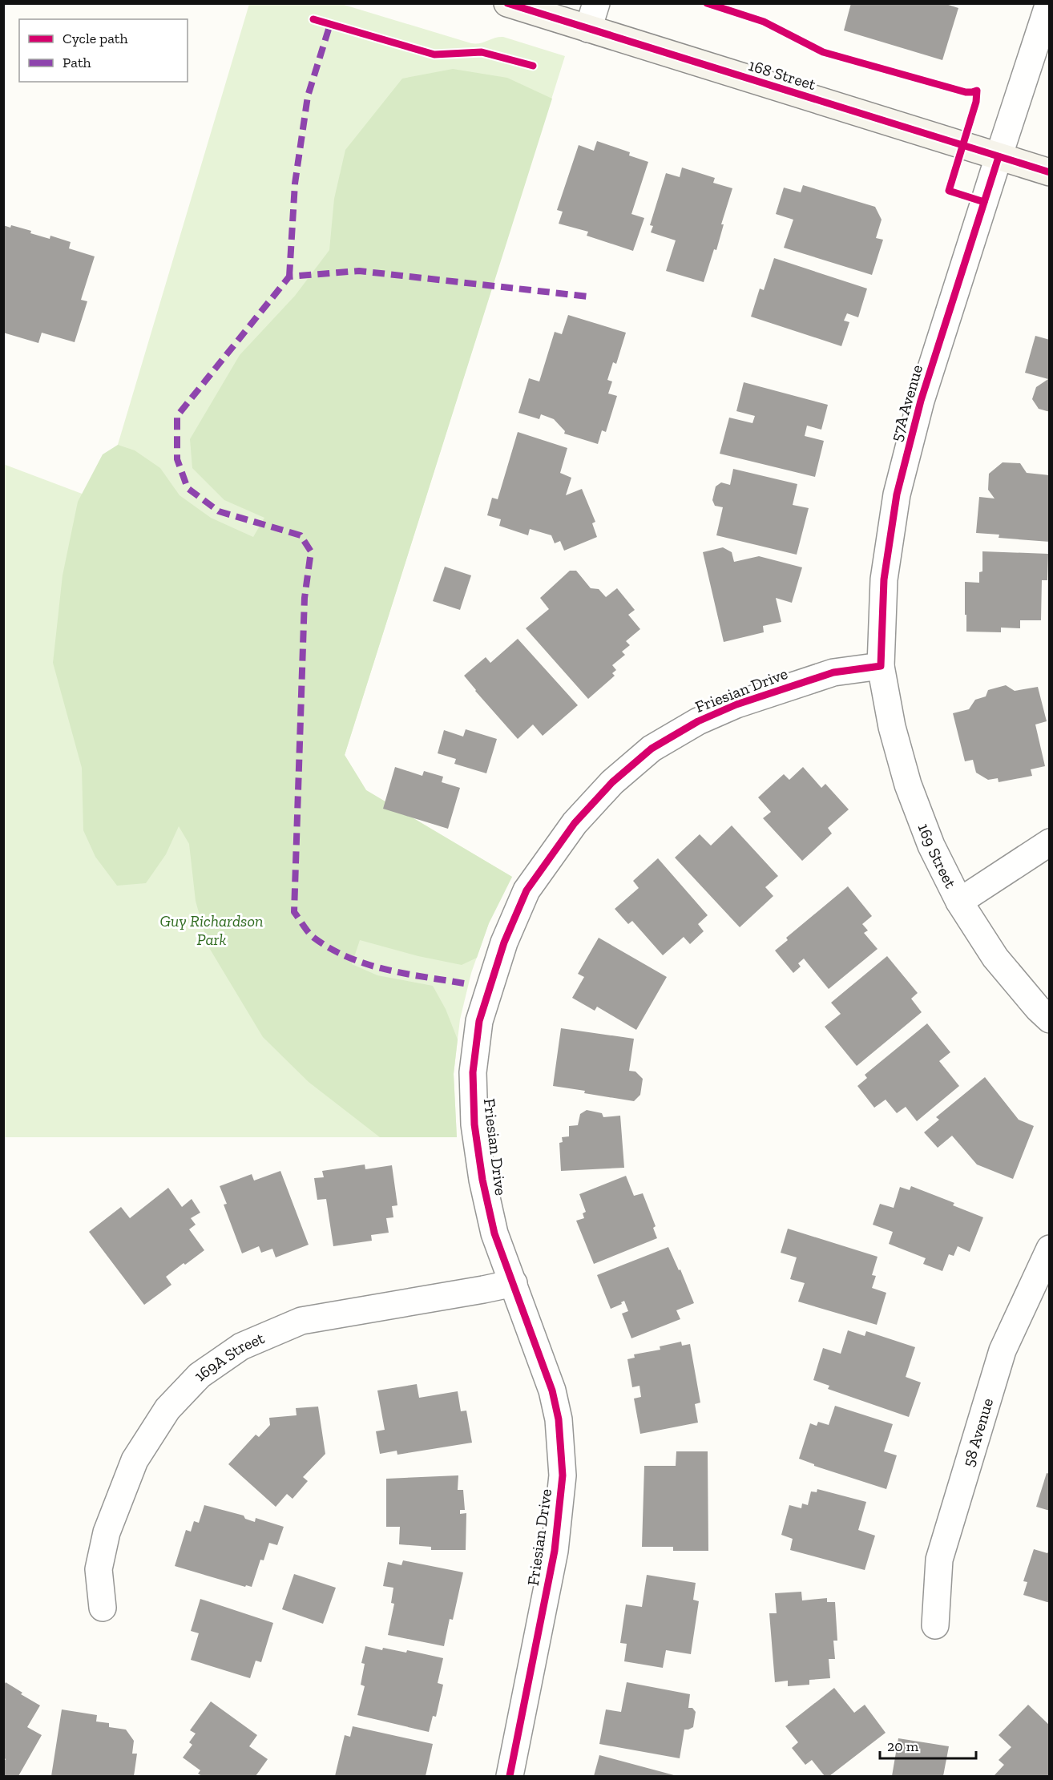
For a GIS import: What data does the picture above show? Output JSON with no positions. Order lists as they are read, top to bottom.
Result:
{
  "streets": {
    "main road": ["168 Street"],
    "street": [
      "57A Avenue",
      "Friesian Drive",
      "169 Street",
      "169A Street",
      "58 Avenue"
    ]
  },
  "crossings": [
    ["168 Street", "57A Avenue"],
    ["57A Avenue", "Friesian Drive"],
    ["57A Avenue", "169 Street"],
    ["Friesian Drive", "169 Street"],
    ["Friesian Drive", "169A Street"]
  ],
  "parks": ["Guy Richardson Park"],
  "legend": ["Cycle path", "Path"],
  "scale_bar": "20 m"
}
